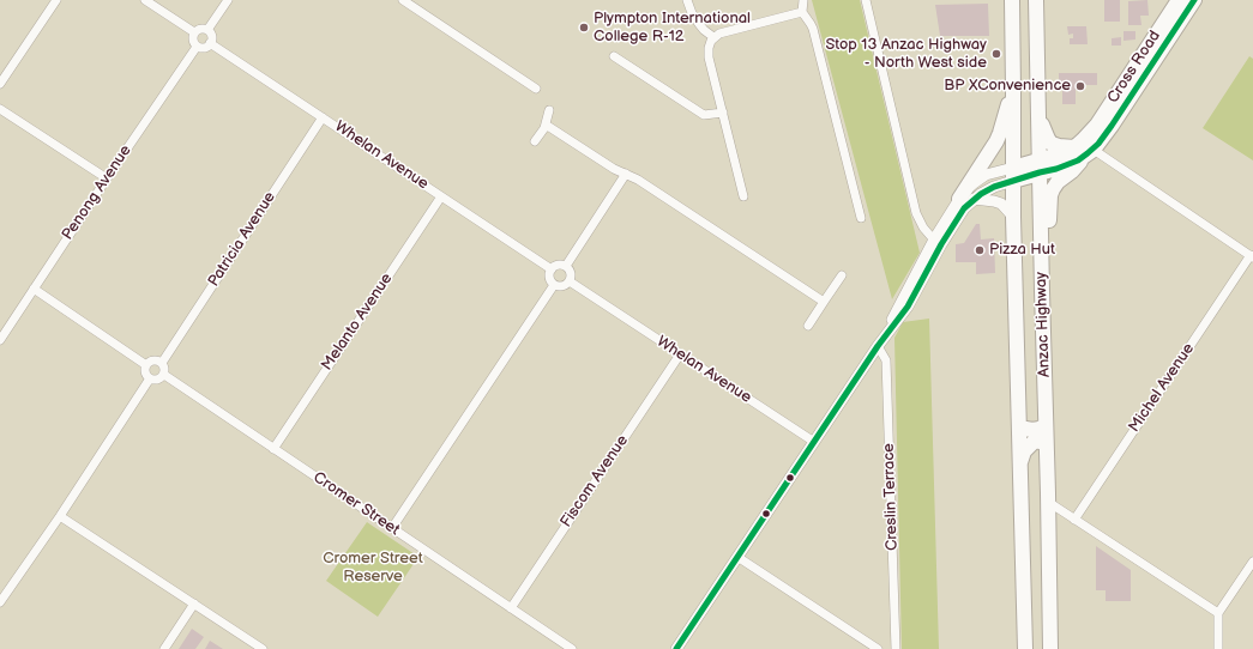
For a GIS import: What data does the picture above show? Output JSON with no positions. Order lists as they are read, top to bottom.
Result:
{
  "streets": {
    "highway": ["Cross Road", "Anzac Highway"],
    "street": [
      "Whelan Avenue",
      "Penong Avenue",
      "Patricia Avenue",
      "Melanto Avenue",
      "Michel Avenue",
      "Fiscom Avenue",
      "Creslin Terrace",
      "Cromer Street"
    ]
  },
  "crossings": [
    ["Cross Road", "Anzac Highway"],
    ["Whelan Avenue", "Penong Avenue"],
    ["Whelan Avenue", "Patricia Avenue"],
    ["Whelan Avenue", "Melanto Avenue"],
    ["Whelan Avenue", "Fiscom Avenue"],
    ["Patricia Avenue", "Cromer Street"],
    ["Melanto Avenue", "Cromer Street"],
    ["Fiscom Avenue", "Cromer Street"]
  ],
  "parks": ["Cromer Street Reserve"],
  "places": [
    "Plympton International College R-12",
    "Stop 13 Anzac Highway - North West side",
    "BP XConvenience",
    "Pizza Hut"
  ]
}
